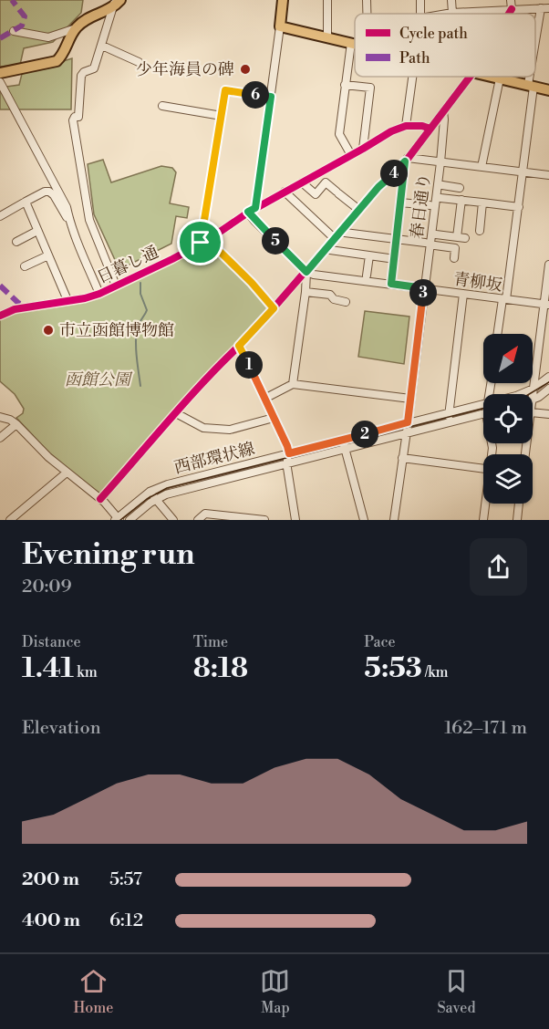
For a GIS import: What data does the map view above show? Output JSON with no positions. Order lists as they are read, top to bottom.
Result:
{
  "streets": {
    "street": [
      "春日通り",
      "日暮し通",
      "青柳坂",
      "西部環状線"
    ]
  },
  "crossings": [
    ["春日通り", "青柳坂"],
    ["春日通り", "西部環状線"]
  ],
  "parks": ["函館公園"],
  "places": ["少年海員の碑", "市立函館博物館"],
  "legend": ["Cycle path", "Path"],
  "north": "top right",
  "page": {
    "pins": [
      "6",
      "4",
      "5",
      "3",
      "1",
      "2"
    ],
    "heading": ["Evening run", "20:09"],
    "stats": [
      ["Distance", "1.41 km"],
      ["Time", "8:18"],
      ["Pace", "5:53 /km"]
    ],
    "chart": ["Elevation", "162–171 m"],
    "list": [
      {
        "name": "200 m",
        "note": "5:57"
      },
      {
        "name": "400 m",
        "note": "6:12"
      }
    ],
    "tabs": ["Home", "Map", "Saved"]
  }
}
